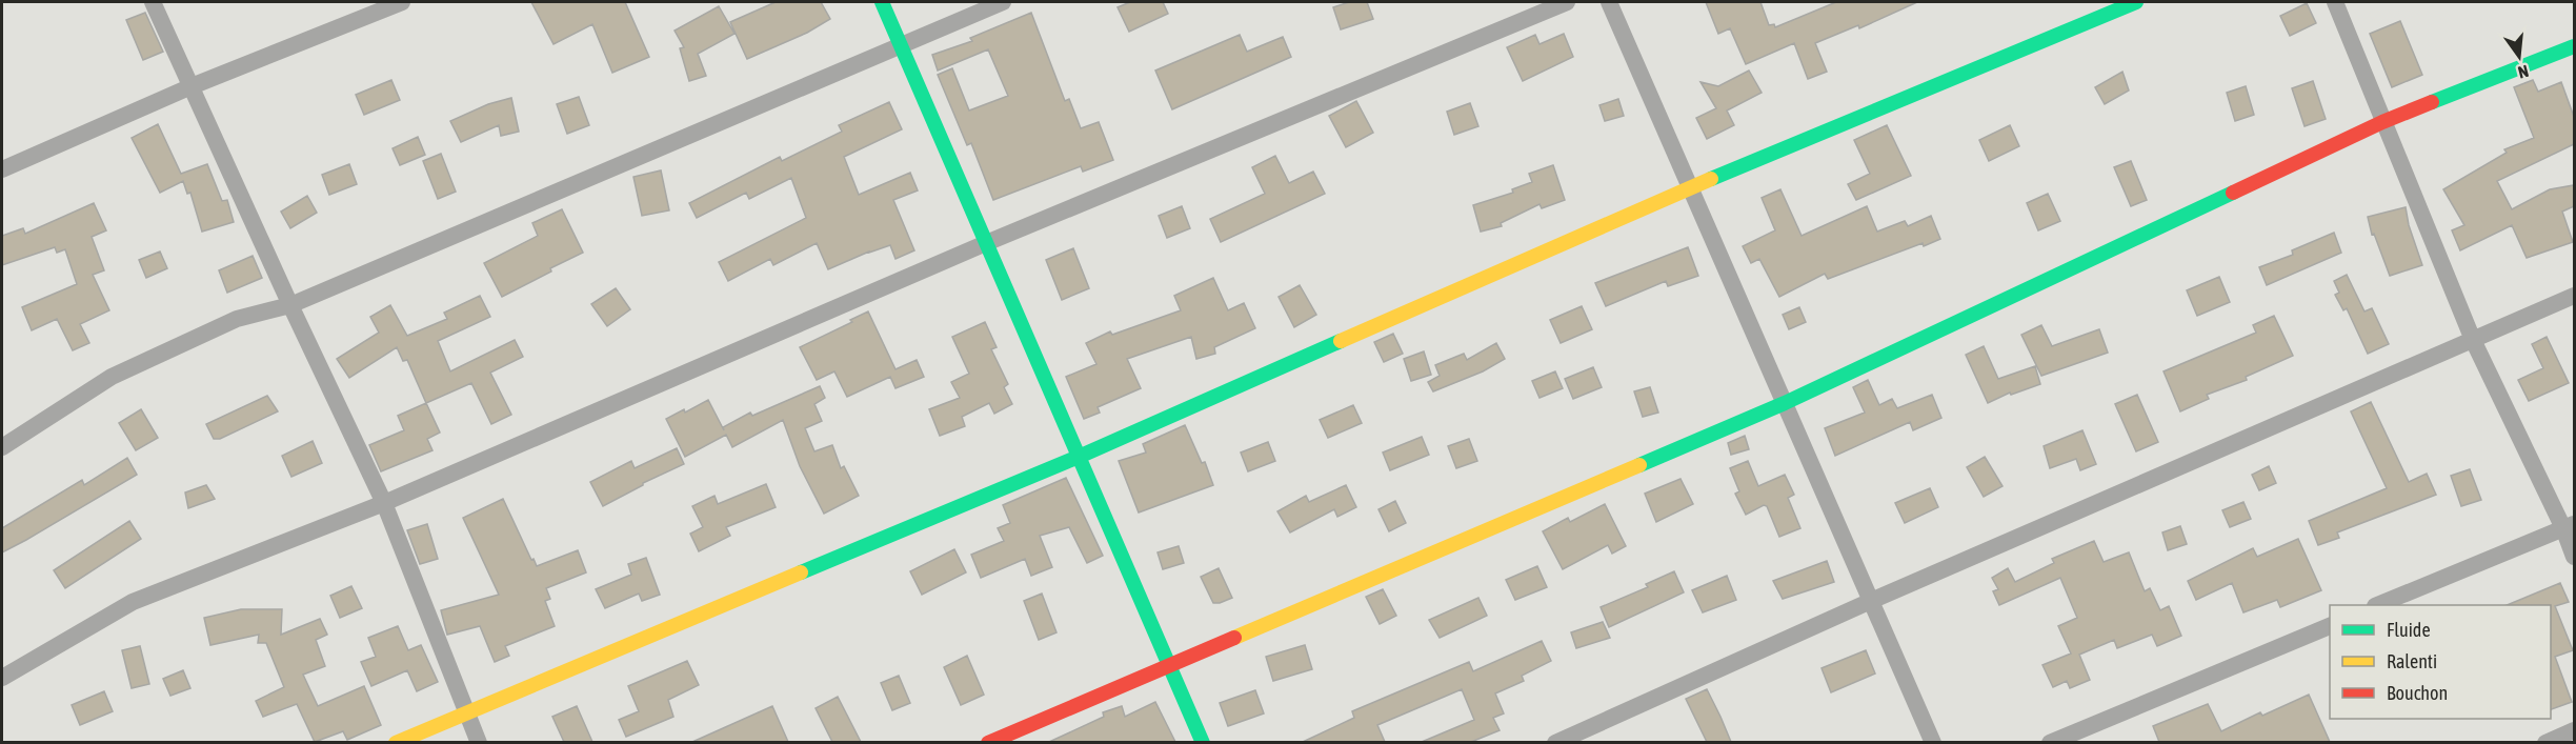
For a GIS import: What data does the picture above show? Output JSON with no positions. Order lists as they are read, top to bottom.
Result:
{
  "legend": ["Fluide", "Ralenti", "Bouchon"],
  "north": "bottom"
}
